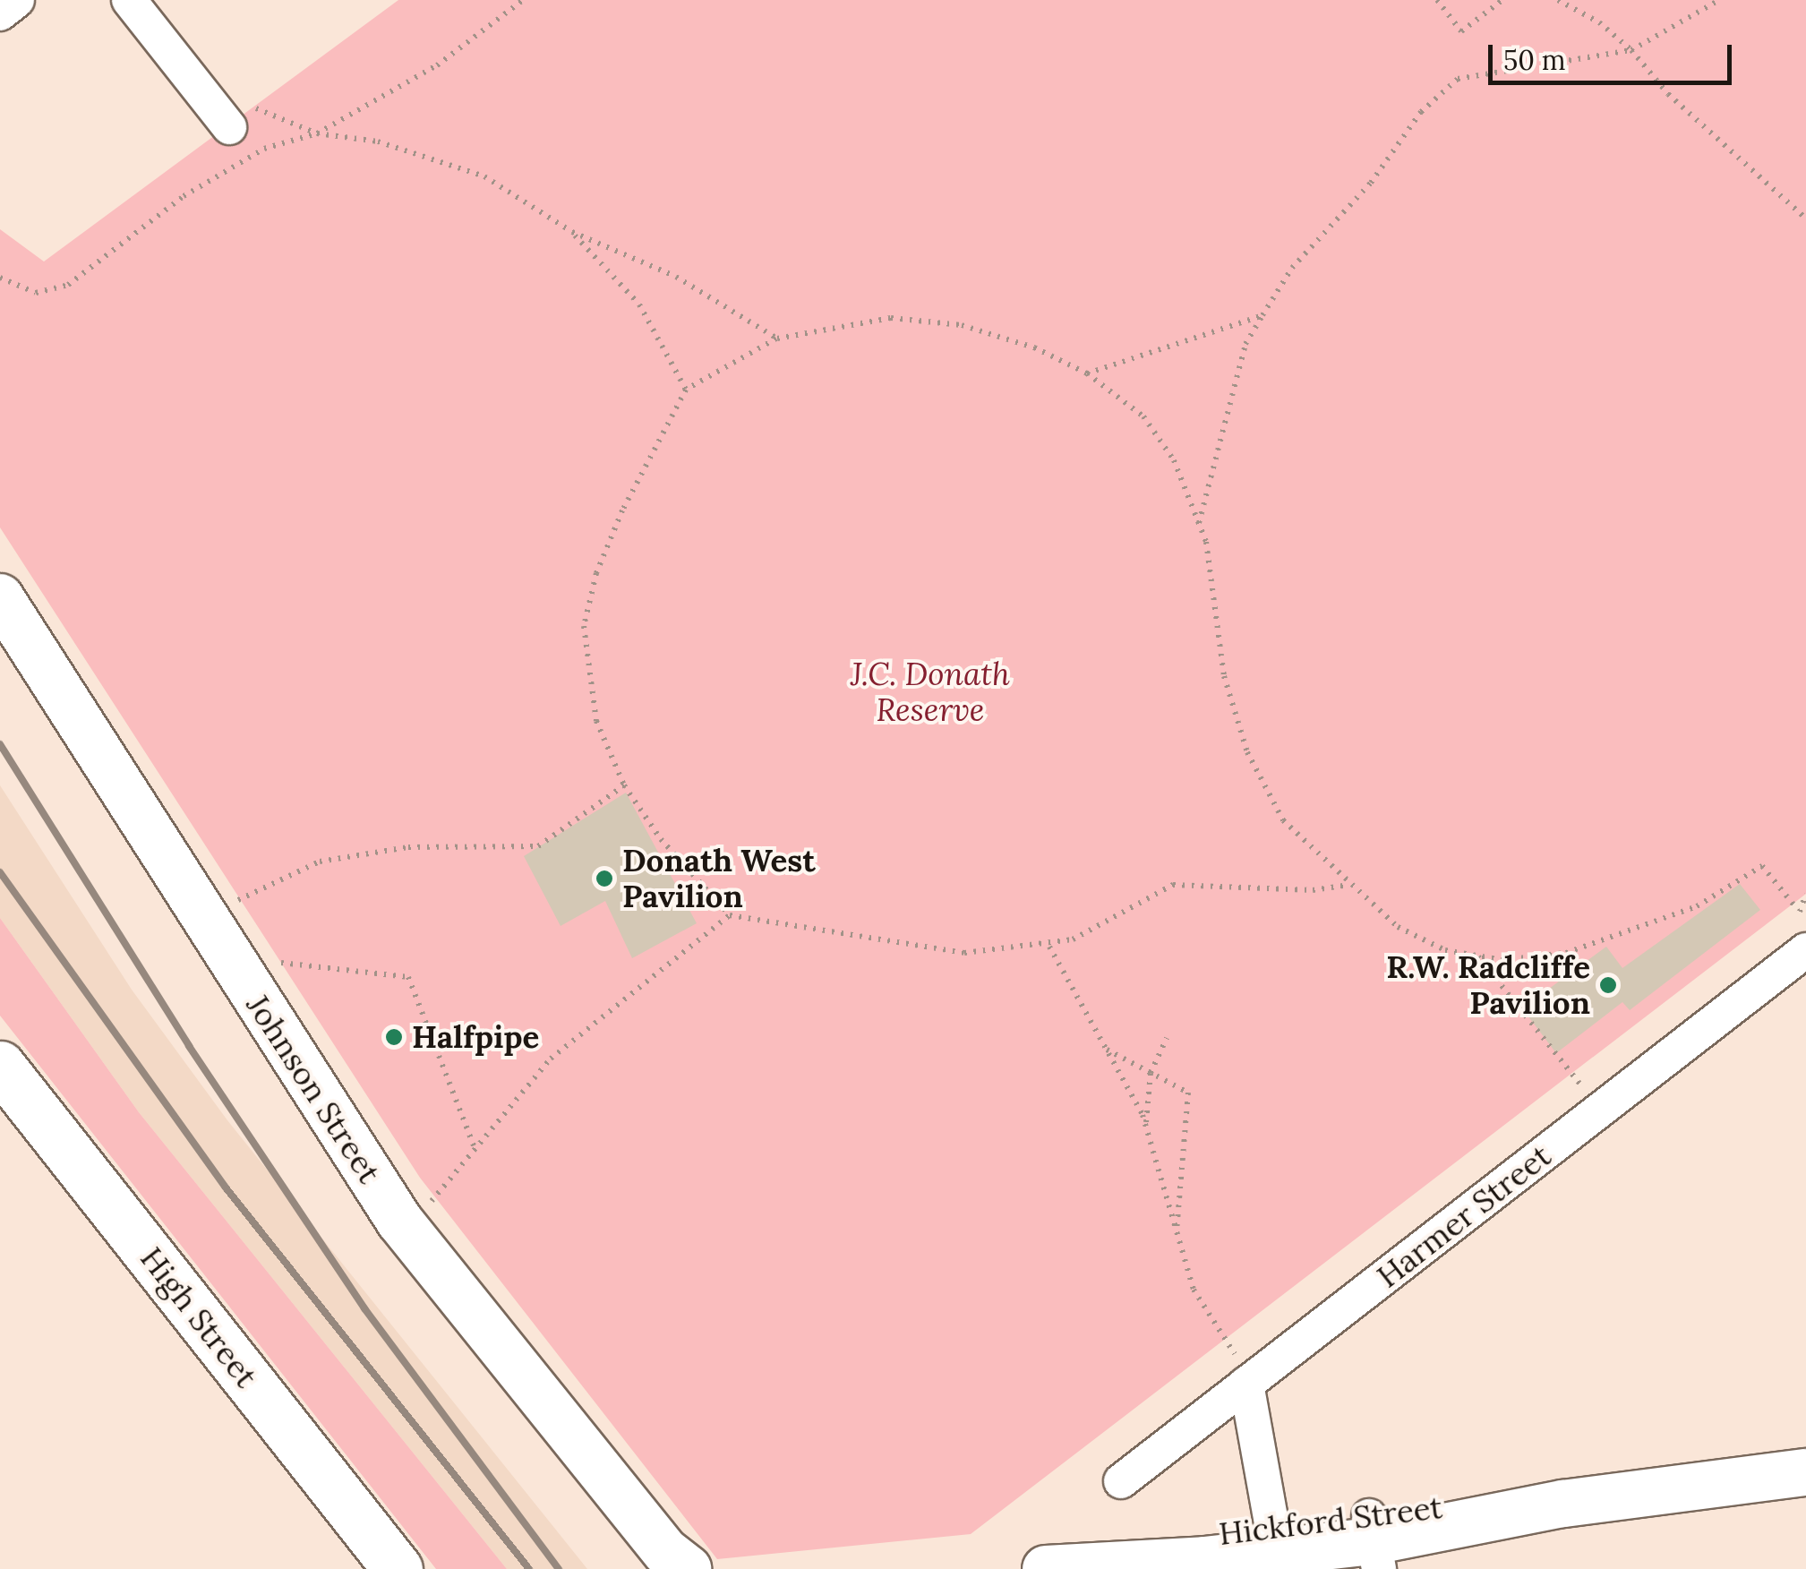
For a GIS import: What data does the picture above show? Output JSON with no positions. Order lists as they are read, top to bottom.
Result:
{
  "streets": {
    "main road": ["High Street"],
    "street": ["Johnson Street", "Harmer Street", "Hickford Street"]
  },
  "parks": ["J.C. Donath Reserve"],
  "places": ["Donath West Pavilion", "R.W. Radcliffe Pavilion", "Halfpipe"],
  "scale_bar": "50 m"
}
